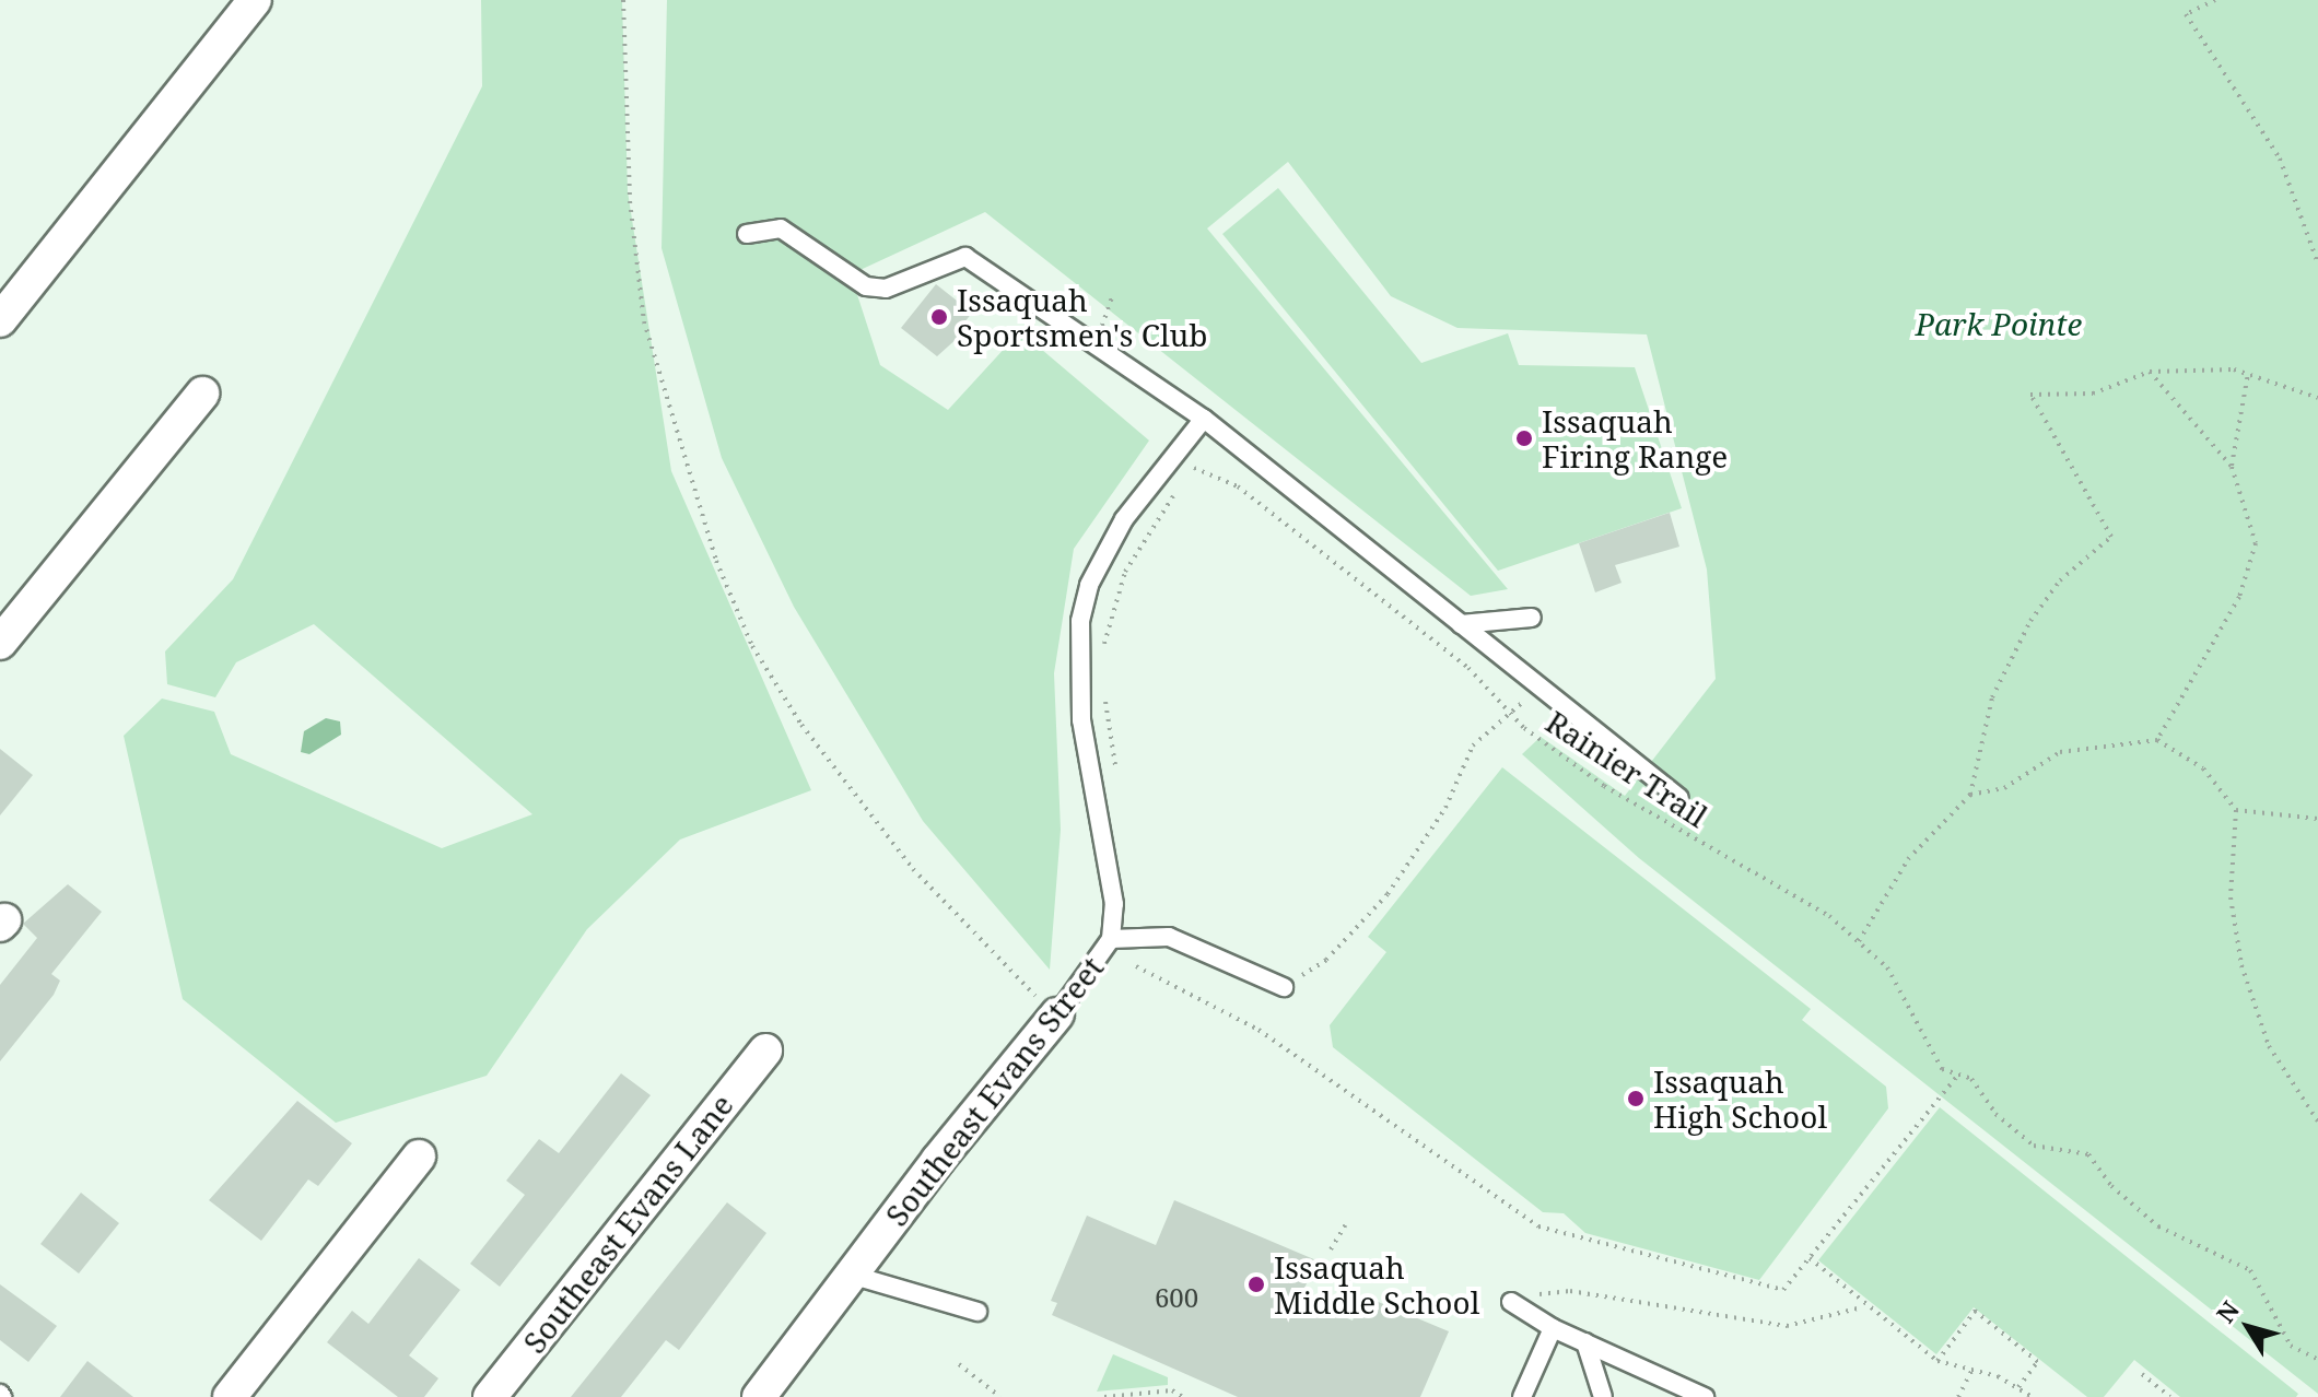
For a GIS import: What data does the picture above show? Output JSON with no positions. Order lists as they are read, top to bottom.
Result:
{
  "streets": {
    "street": ["Southeast Evans Street", "Southeast Evans Lane"],
    "path": ["Rainier Trail"]
  },
  "parks": ["Park Pointe"],
  "places": [
    "Issaquah Sportsmen's Club",
    "Issaquah Firing Range",
    "Issaquah High School",
    "Issaquah Middle School"
  ],
  "house_numbers": ["600"],
  "north": "top left"
}
